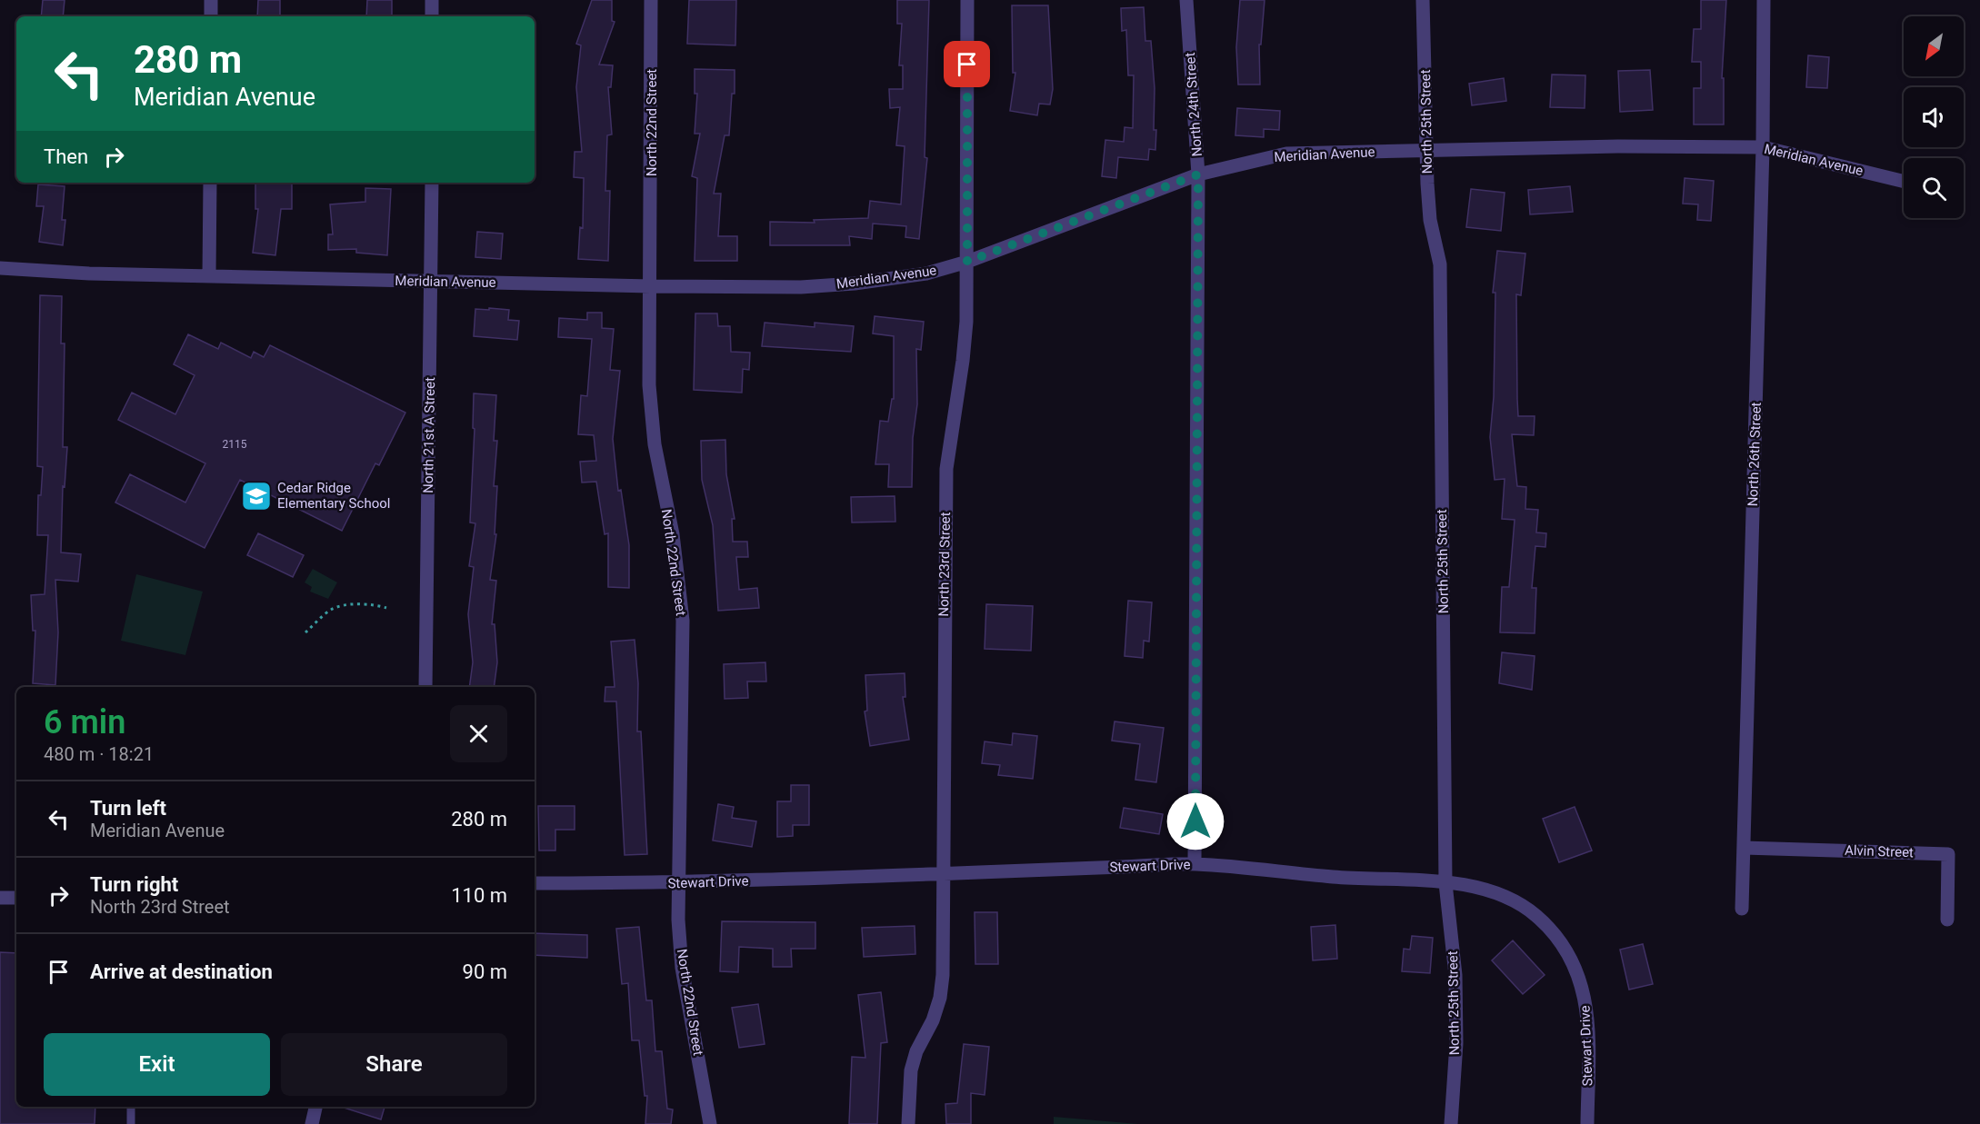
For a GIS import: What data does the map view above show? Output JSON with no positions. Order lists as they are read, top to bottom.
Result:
{
  "streets": {
    "street": [
      "North 24th Street",
      "North 25th Street",
      "North 22nd Street",
      "Meridian Avenue",
      "North 21st A Street",
      "North 26th Street",
      "North 23rd Street",
      "Alvin Street",
      "Stewart Drive"
    ]
  },
  "crossings": [
    ["North 24th Street", "Meridian Avenue"],
    ["North 24th Street", "Stewart Drive"],
    ["North 25th Street", "Meridian Avenue"],
    ["North 25th Street", "Stewart Drive"],
    ["North 22nd Street", "Meridian Avenue"],
    ["North 22nd Street", "Stewart Drive"],
    ["Meridian Avenue", "North 21st A Street"],
    ["Meridian Avenue", "North 26th Street"],
    ["Meridian Avenue", "North 23rd Street"],
    ["North 26th Street", "Alvin Street"],
    ["North 23rd Street", "Stewart Drive"]
  ],
  "places": {
    "school or university": ["Cedar Ridge Elementary School"]
  },
  "house_numbers": ["2115"],
  "north": "bottom left",
  "page": {
    "turn": ["280 m", "Meridian Avenue"],
    "then": "Then",
    "heading": ["6 min", "480 m · 18:21"],
    "list": [
      {
        "name": "Turn left",
        "note": "Meridian Avenue",
        "value": "280 m"
      },
      {
        "name": "Turn right",
        "note": "North 23rd Street",
        "value": "110 m"
      },
      {
        "name": "Arrive at destination",
        "value": "90 m"
      }
    ],
    "buttons": ["Exit", "Share"]
  }
}
